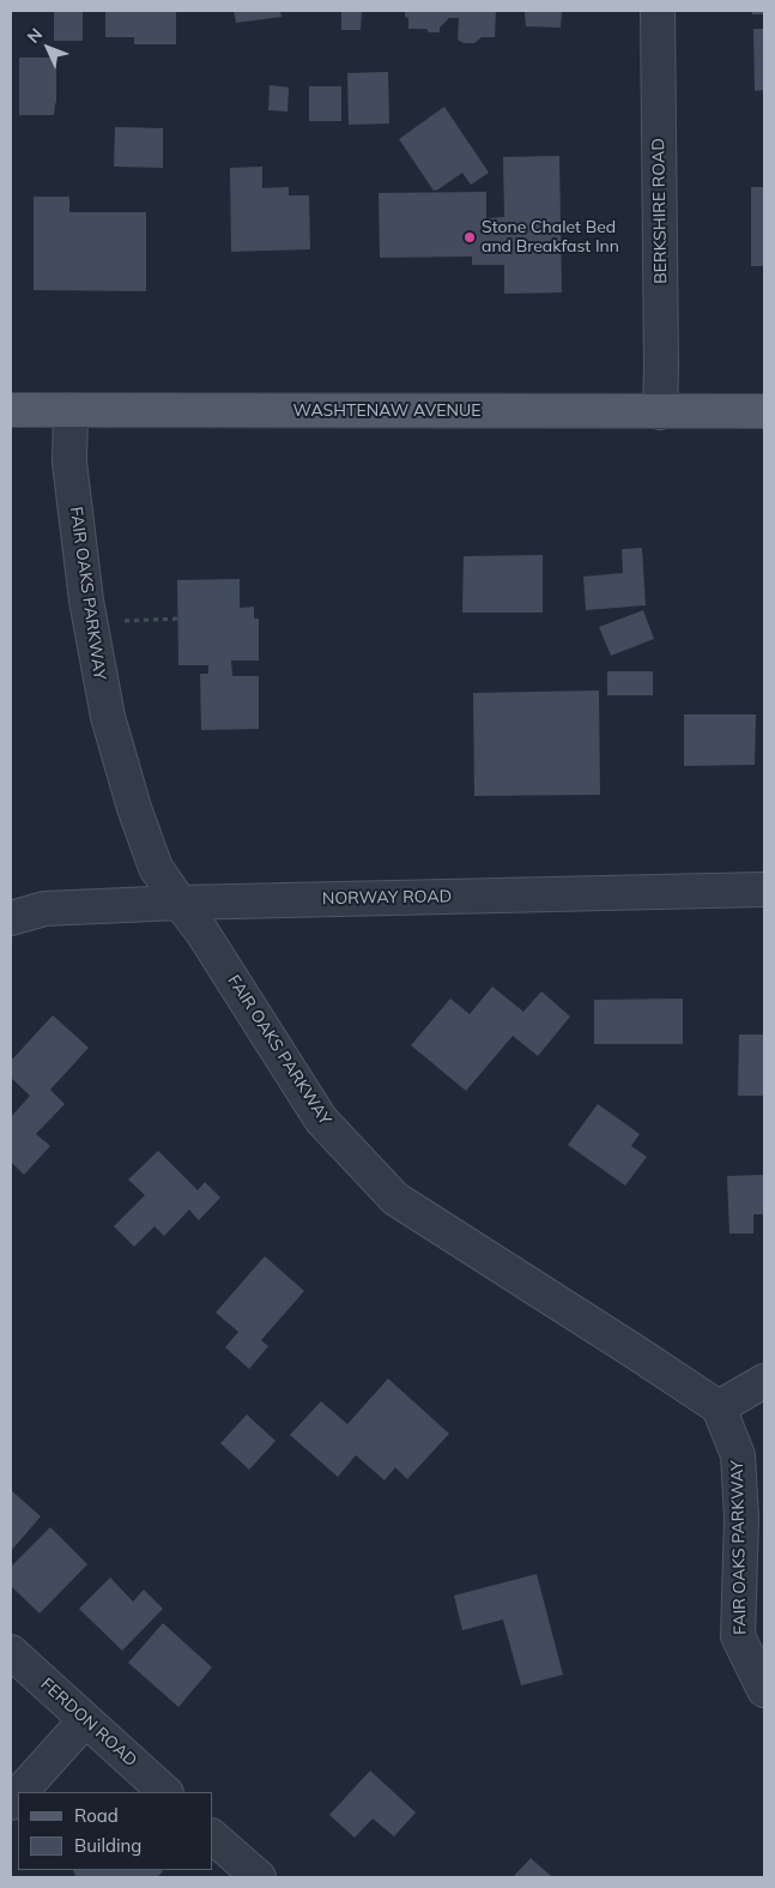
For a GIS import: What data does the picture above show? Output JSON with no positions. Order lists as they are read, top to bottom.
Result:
{
  "streets": {
    "main road": ["WASHTENAW AVENUE"],
    "street": [
      "BERKSHIRE ROAD",
      "FAIR OAKS PARKWAY",
      "NORWAY ROAD",
      "FERDON ROAD"
    ]
  },
  "crossings": [
    ["BERKSHIRE ROAD", "WASHTENAW AVENUE"],
    ["WASHTENAW AVENUE", "FAIR OAKS PARKWAY"],
    ["FAIR OAKS PARKWAY", "NORWAY ROAD"]
  ],
  "places": ["Stone Chalet Bed and Breakfast Inn"],
  "legend": ["Road", "Building"],
  "north": "top left"
}
